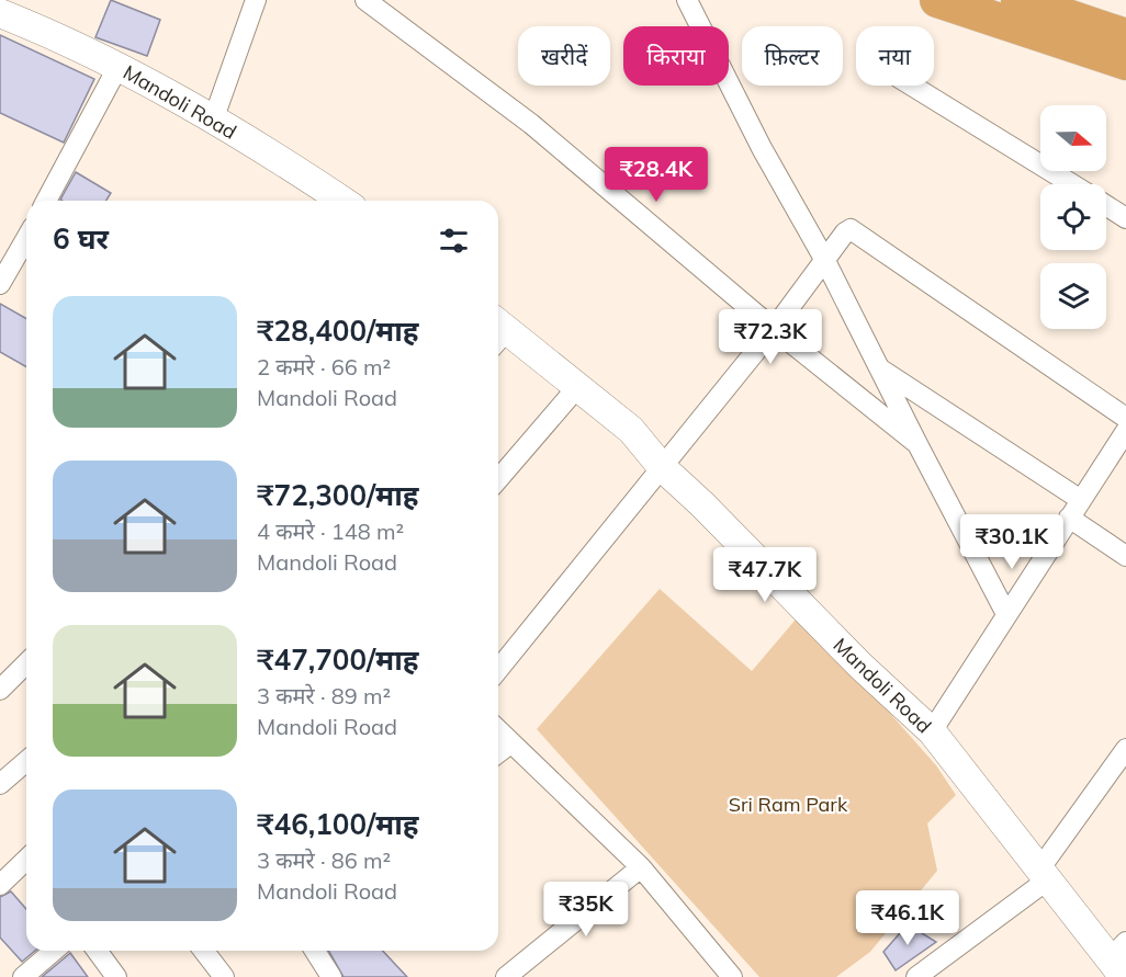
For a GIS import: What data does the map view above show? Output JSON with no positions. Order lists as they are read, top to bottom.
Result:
{
  "streets": {
    "street": ["Mandoli Road"]
  },
  "parks": ["Sri Ram Park"],
  "north": "right",
  "page": {
    "chip": [
      "खरीदें",
      "किराया",
      "फ़िल्टर",
      "नया"
    ],
    "price": [
      "₹28.4K",
      "₹72.3K",
      "₹30.1K",
      "₹47.7K",
      "₹35K",
      "₹46.1K"
    ],
    "heading": "6 घर",
    "list": [
      {
        "name": "₹28,400/माह",
        "note": "2 कमरे · 66 m² · Mandoli Road"
      },
      {
        "name": "₹72,300/माह",
        "note": "4 कमरे · 148 m² · Mandoli Road"
      },
      {
        "name": "₹47,700/माह",
        "note": "3 कमरे · 89 m² · Mandoli Road"
      },
      {
        "name": "₹46,100/माह",
        "note": "3 कमरे · 86 m² · Mandoli Road"
      }
    ]
  }
}
